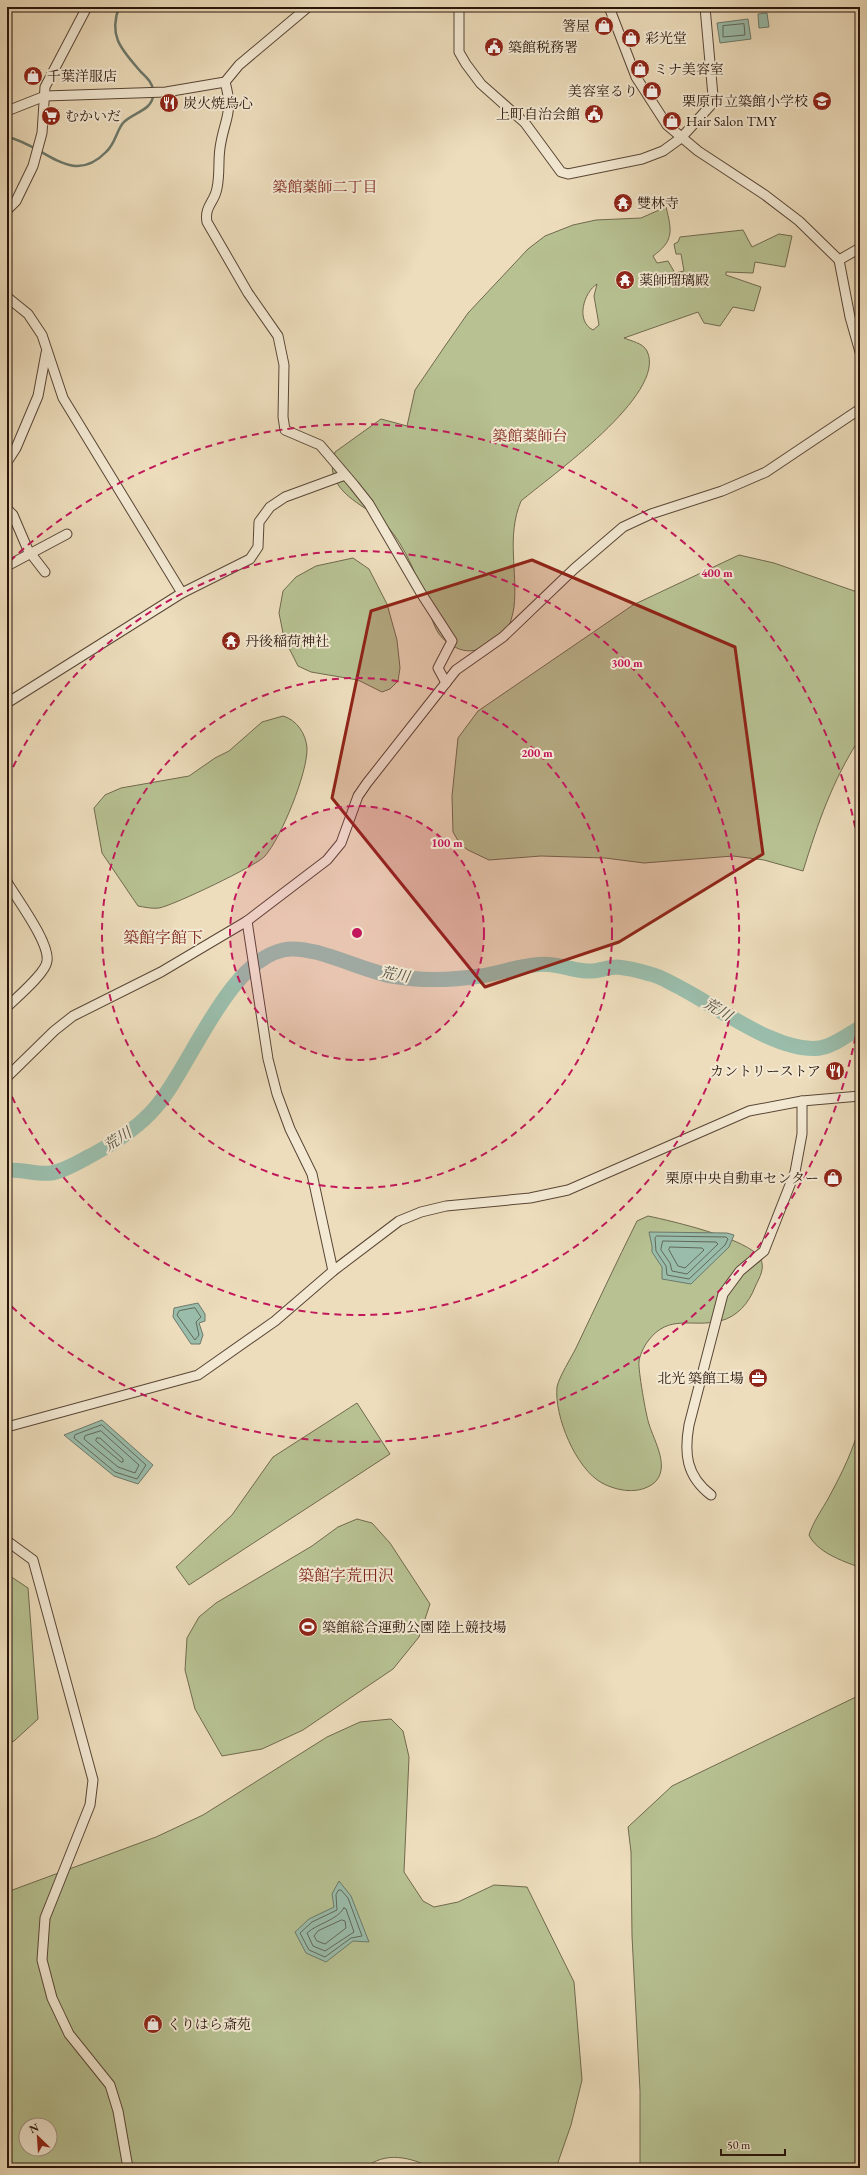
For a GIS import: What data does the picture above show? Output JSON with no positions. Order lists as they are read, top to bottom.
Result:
{
  "districts": [
    "築館薬師二丁目",
    "築館薬師台",
    "築館字館下",
    "築館字荒田沢"
  ],
  "water": ["荒川"],
  "places": {
    "shop": [
      "箸屋",
      "彩光堂",
      "ミナ美容室",
      "千葉洋服店",
      "美容室るり",
      "Hair Salon TMY",
      "栗原中央自動車センター",
      "くりはら斎苑"
    ],
    "public building": ["築館税務署", "上町自治会館"],
    "school or university": ["栗原市立築館小学校"],
    "restaurant": ["炭火焼鳥心", "カントリーストア"],
    "supermarket": ["むかいだ"],
    "temple": ["雙林寺", "薬師瑠璃殿", "丹後稲荷神社"],
    "office": ["北光 築館工場"],
    "sports": ["築館総合運動公園 陸上競技場"]
  },
  "scale_bar": "50 m",
  "north": "top left",
  "rings": [
    "400 m",
    "300 m",
    "200 m",
    "100 m"
  ]
}
